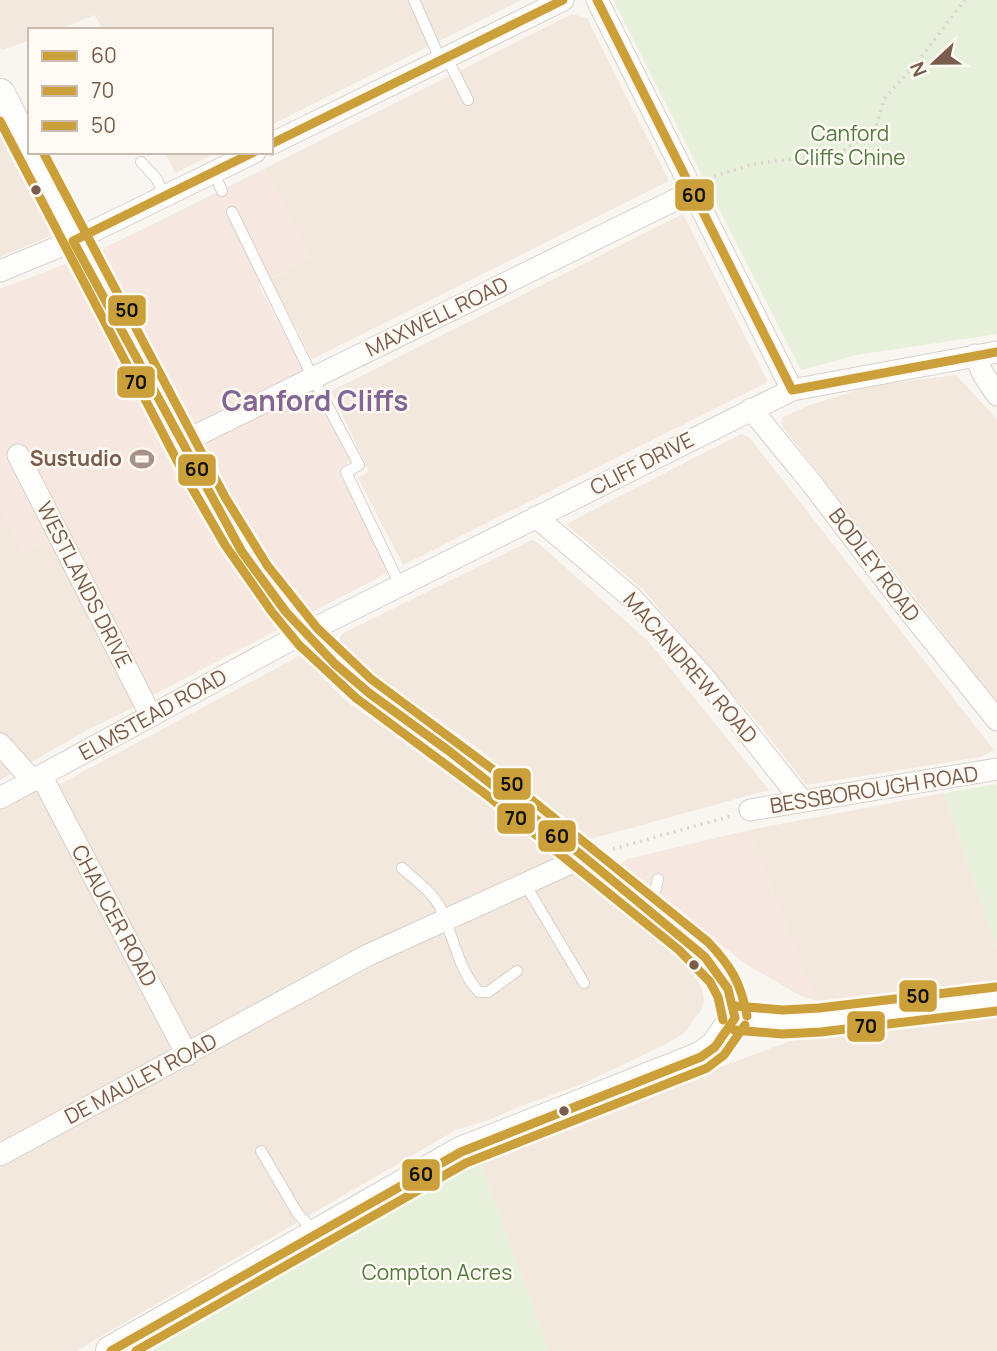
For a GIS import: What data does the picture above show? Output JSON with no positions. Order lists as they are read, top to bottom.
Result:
{
  "streets": {
    "street": [
      "MAXWELL ROAD",
      "CLIFF DRIVE",
      "BODLEY ROAD",
      "WESTLANDS DRIVE",
      "MACANDREW ROAD",
      "ELMSTEAD ROAD",
      "BESSBOROUGH ROAD",
      "CHAUCER ROAD",
      "DE MAULEY ROAD"
    ]
  },
  "crossings": [
    ["CLIFF DRIVE", "BODLEY ROAD"],
    ["CLIFF DRIVE", "MACANDREW ROAD"],
    ["CLIFF DRIVE", "ELMSTEAD ROAD"],
    ["WESTLANDS DRIVE", "ELMSTEAD ROAD"],
    ["MACANDREW ROAD", "BESSBOROUGH ROAD"],
    ["ELMSTEAD ROAD", "CHAUCER ROAD"],
    ["CHAUCER ROAD", "DE MAULEY ROAD"]
  ],
  "districts": ["Canford Cliffs"],
  "parks": ["Canford Cliffs Chine", "Compton Acres"],
  "places": {
    "sports": ["Sustudio"]
  },
  "lines": ["transit line 60", "transit line 70", "transit line 50"],
  "legend": ["60", "70", "50"],
  "north": "left"
}
